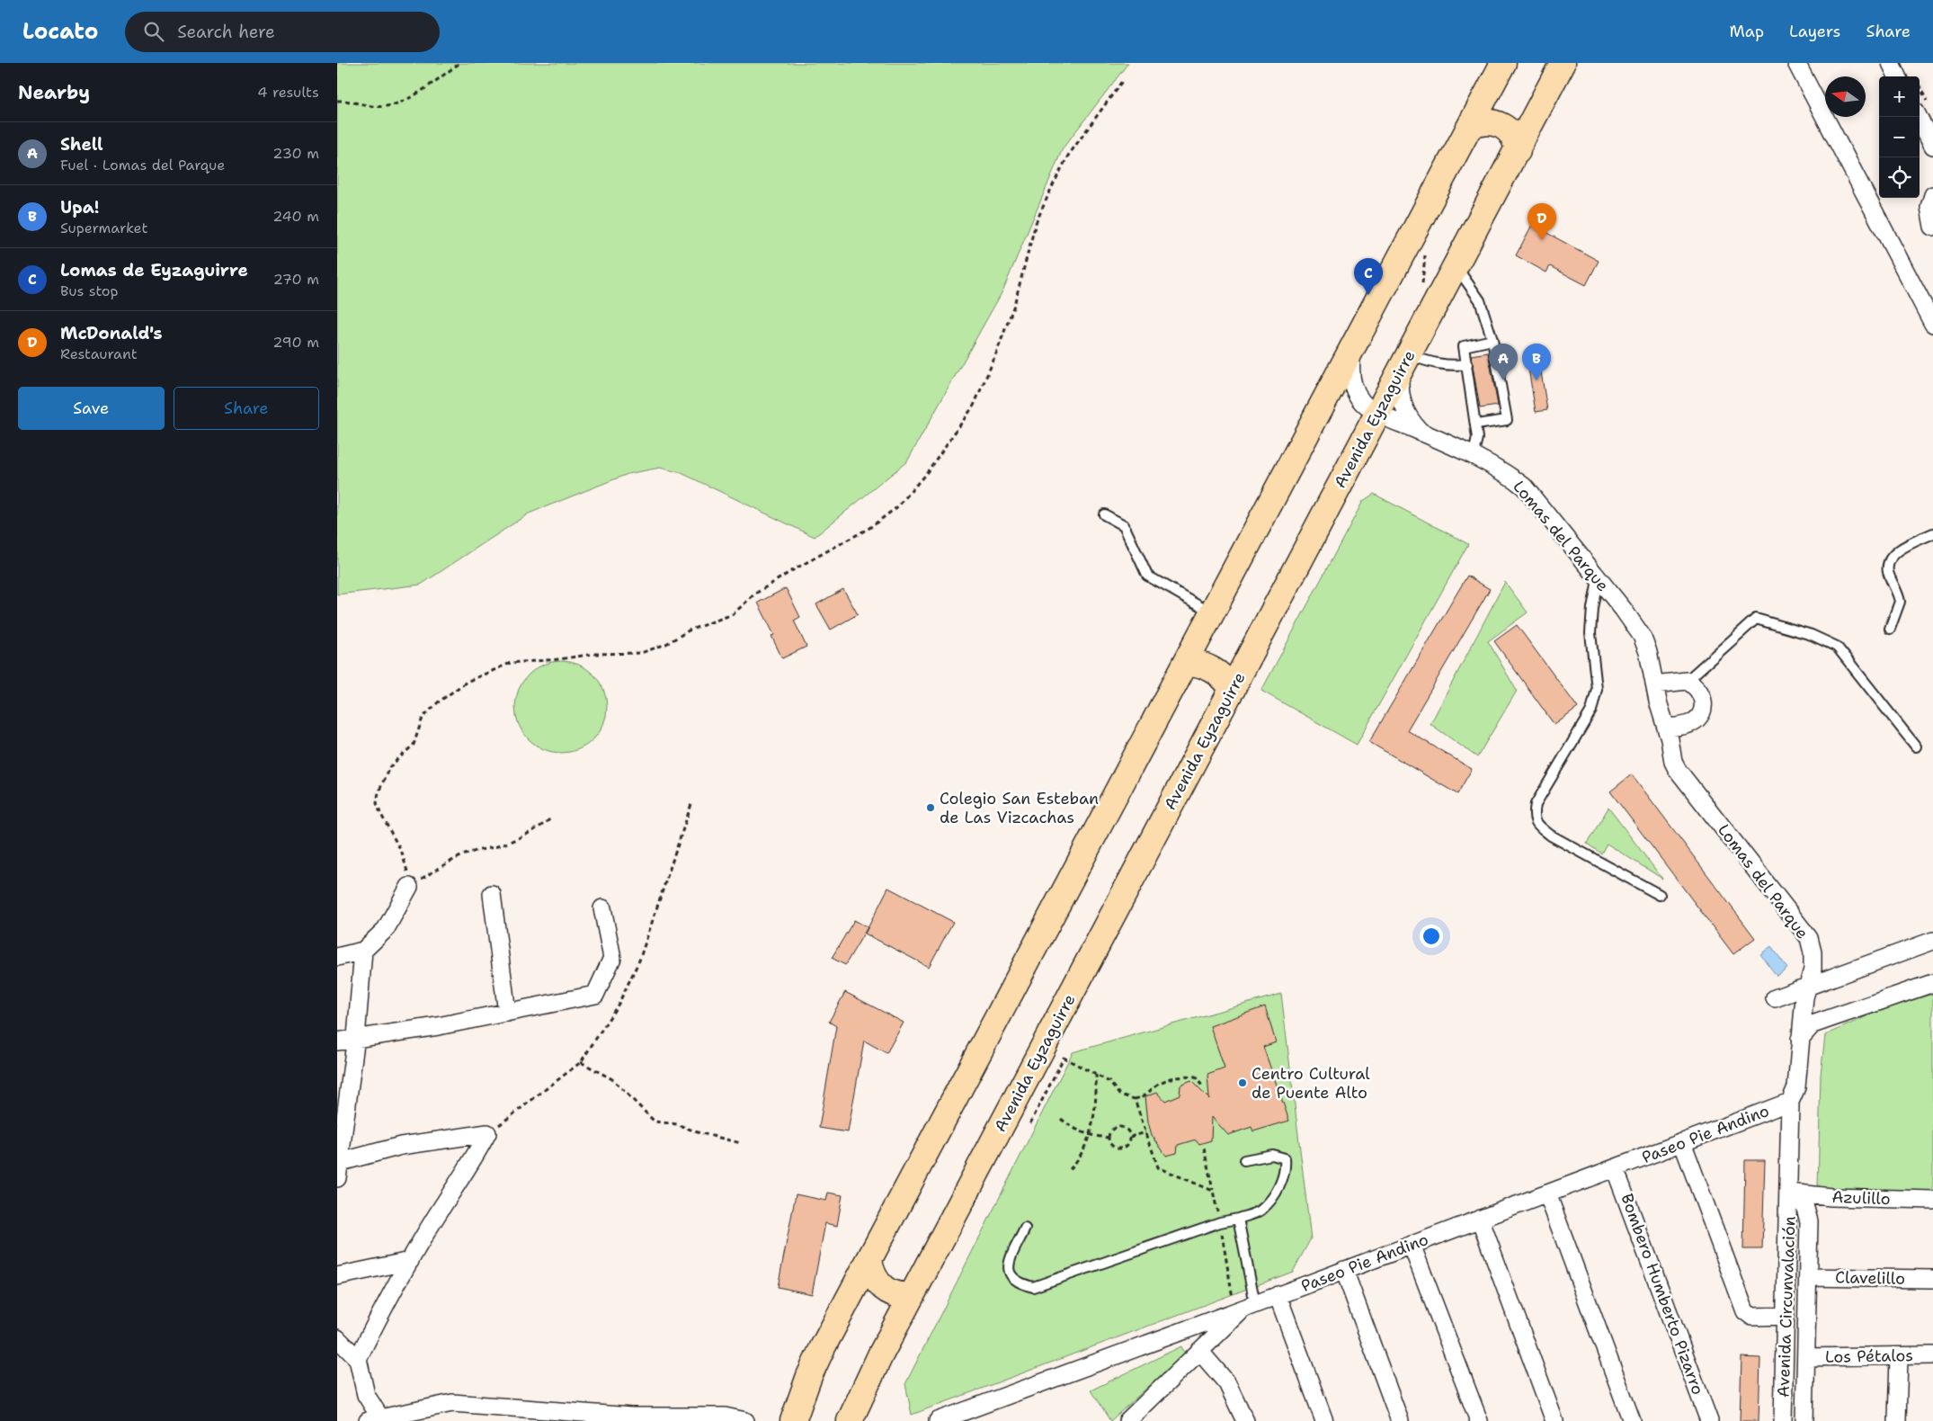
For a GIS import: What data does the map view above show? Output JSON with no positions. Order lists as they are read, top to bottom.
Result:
{
  "streets": {
    "main road": ["Avenida Eyzaguirre"],
    "street": [
      "Lomas del Parque",
      "Paseo Pie Andino",
      "Azulillo",
      "Clavelillo",
      "Bombero Humberto Pizarro",
      "Avenida Circunvalación",
      "Los Pétalos"
    ]
  },
  "crossings": [
    ["Avenida Eyzaguirre", "Lomas del Parque"],
    ["Lomas del Parque", "Paseo Pie Andino"],
    ["Lomas del Parque", "Avenida Circunvalación"],
    ["Paseo Pie Andino", "Bombero Humberto Pizarro"],
    ["Paseo Pie Andino", "Avenida Circunvalación"],
    ["Azulillo", "Avenida Circunvalación"],
    ["Clavelillo", "Avenida Circunvalación"],
    ["Avenida Circunvalación", "Los Pétalos"]
  ],
  "places": ["Colegio San Esteban de Las Vizcachas", "Centro Cultural de Puente Alto"],
  "north": "left",
  "page": {
    "header": "Locato",
    "search": "Search here",
    "nav": ["Map", "Layers", "Share"],
    "heading": ["Nearby", "4 results"],
    "map_buttons": ["+", "−"],
    "list": [
      {
        "mark": "A",
        "name": "Shell",
        "note": "Fuel · Lomas del Parque",
        "value": "230 m"
      },
      {
        "mark": "B",
        "name": "Upa!",
        "note": "Supermarket",
        "value": "240 m"
      },
      {
        "mark": "C",
        "name": "Lomas de Eyzaguirre",
        "note": "Bus stop",
        "value": "270 m"
      },
      {
        "mark": "D",
        "name": "McDonald's",
        "note": "Restaurant",
        "value": "290 m"
      }
    ],
    "pins": [
      "D",
      "C",
      "A",
      "B"
    ],
    "buttons": ["Save", "Share"]
  }
}
